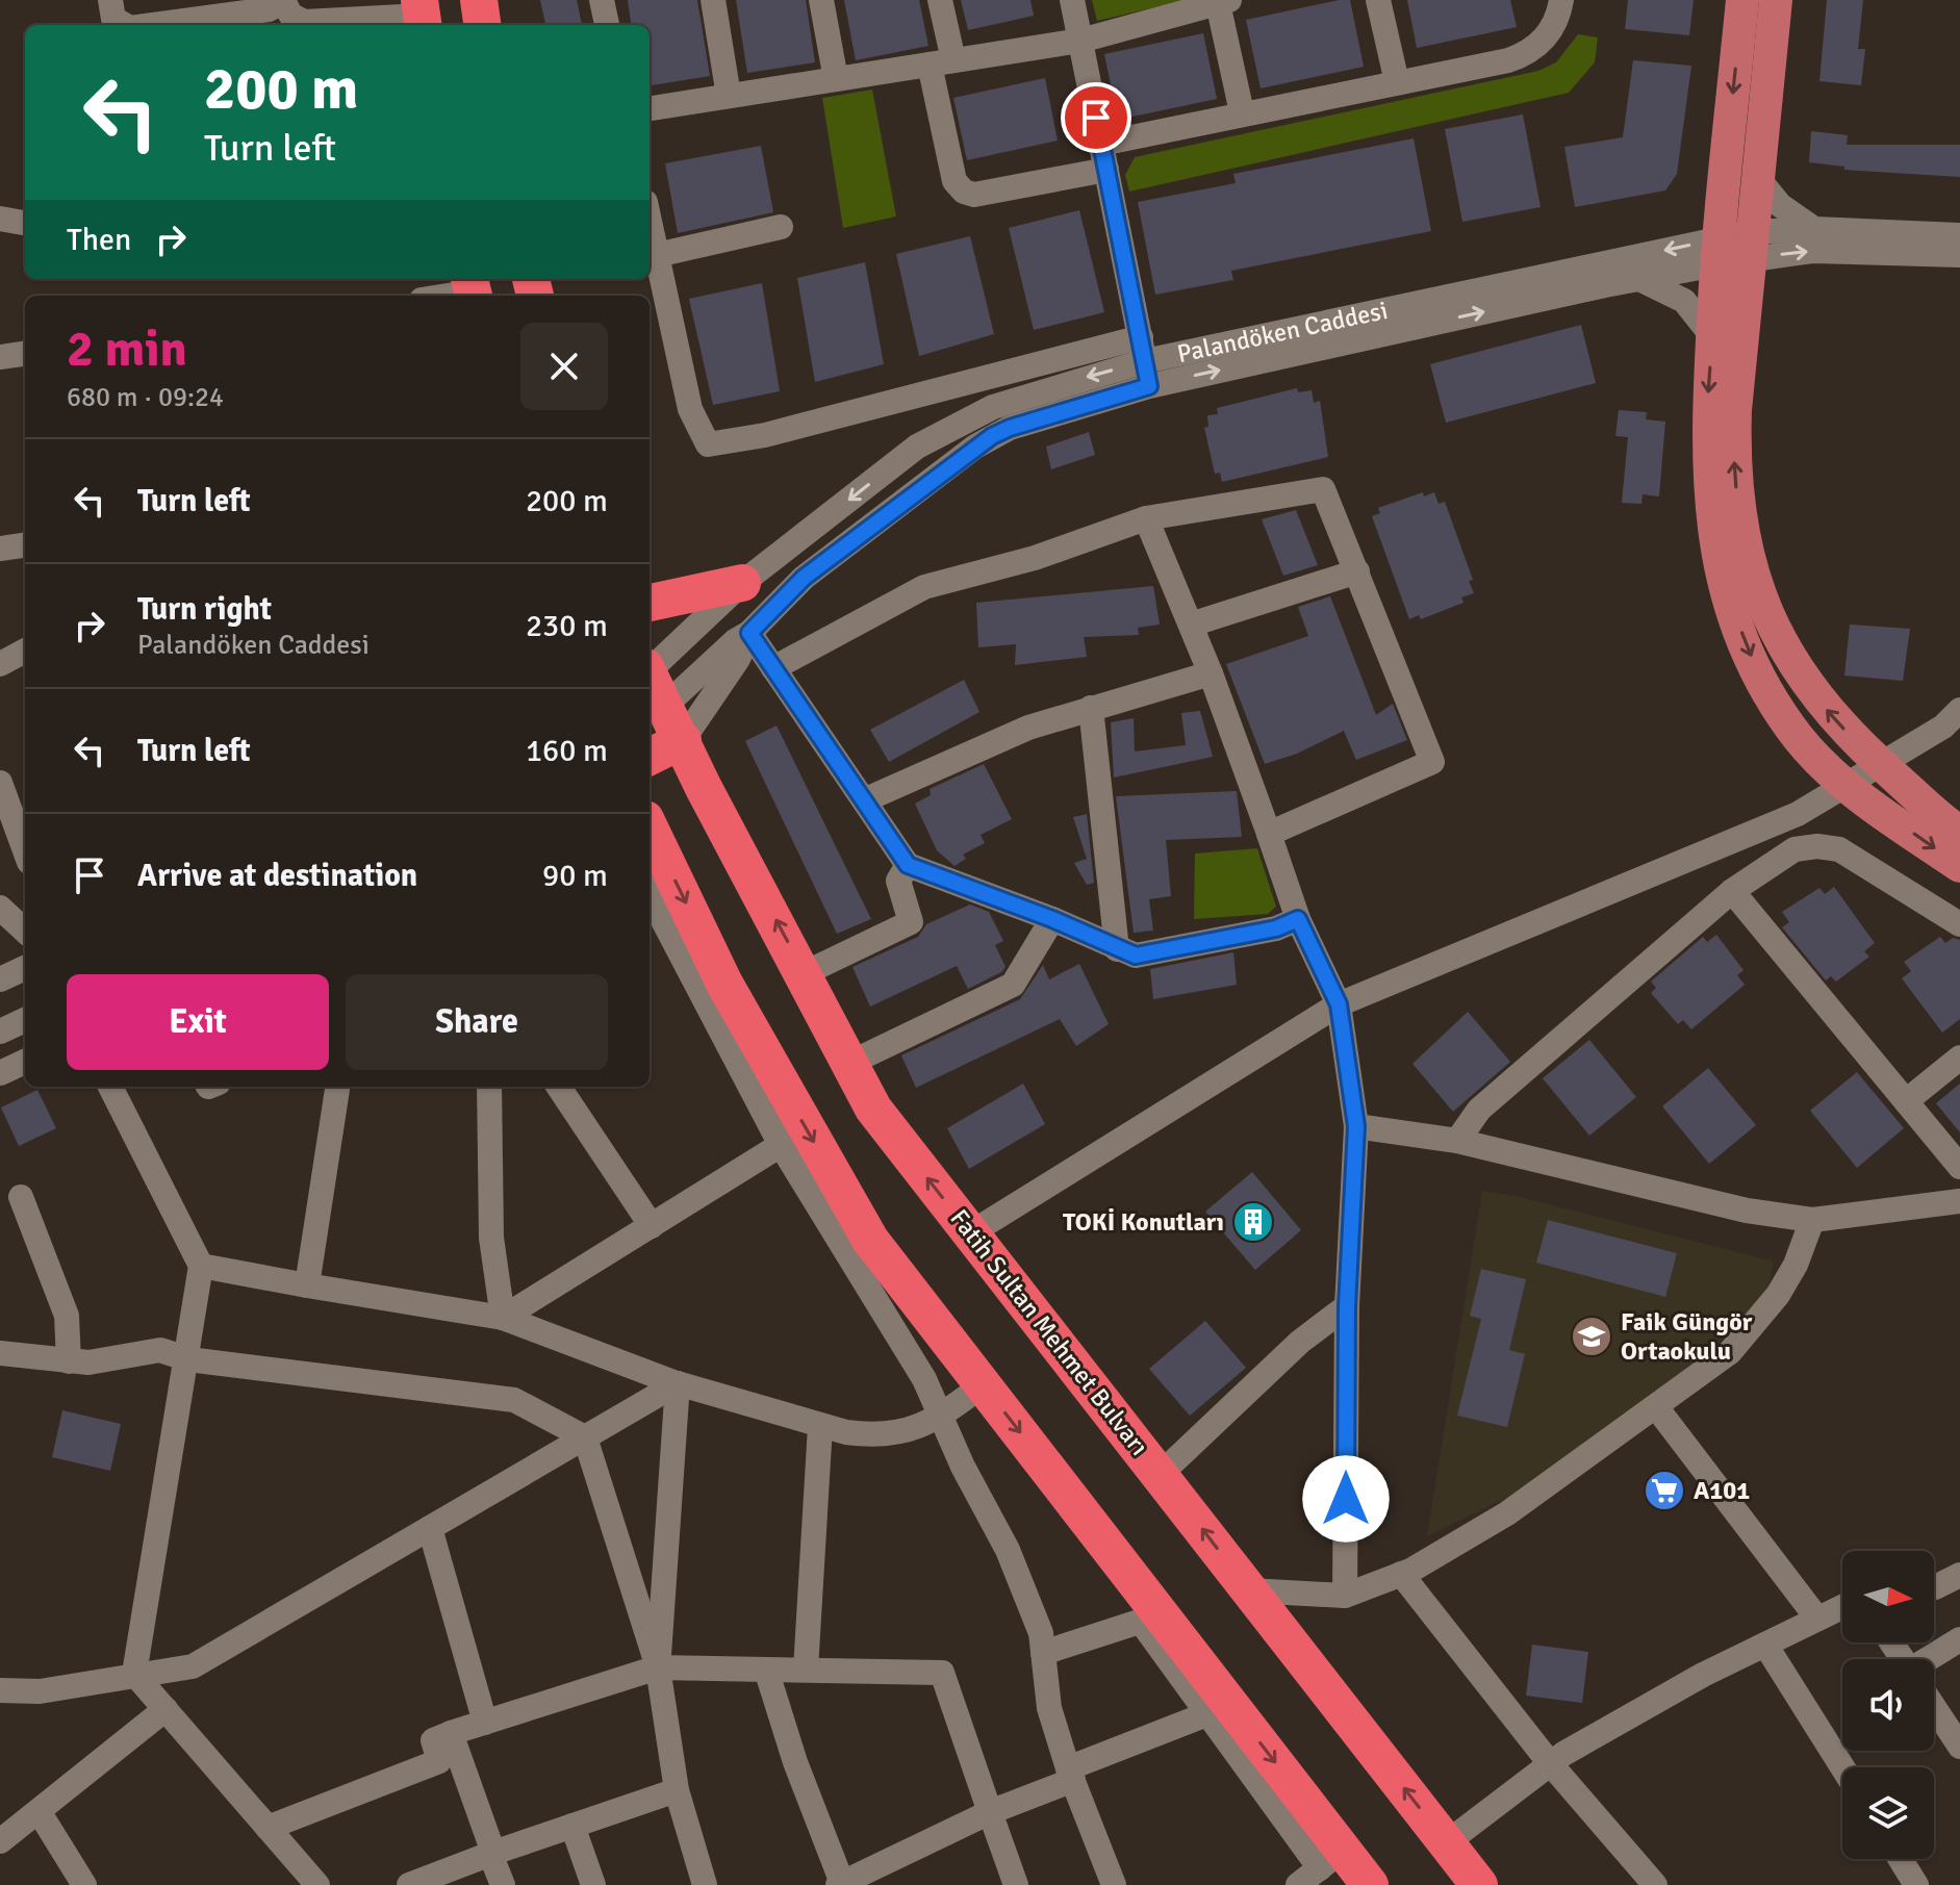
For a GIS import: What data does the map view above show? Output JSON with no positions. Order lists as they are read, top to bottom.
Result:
{
  "streets": {
    "highway": ["Fatih Sultan Mehmet Bulvarı"],
    "street": ["Palandöken Caddesi"]
  },
  "crossings": [
    ["Palandöken Caddesi", "Fatih Sultan Mehmet Bulvarı"]
  ],
  "places": {
    "building": ["TOKİ Konutları"],
    "school or university": ["Faik Güngör Ortaokulu"],
    "supermarket": ["A101"]
  },
  "north": "right",
  "page": {
    "turn": ["200 m", "Turn left"],
    "then": "Then",
    "heading": ["2 min", "680 m · 09:24"],
    "list": [
      {
        "name": "Turn left",
        "value": "200 m"
      },
      {
        "name": "Turn right",
        "note": "Palandöken Caddesi",
        "value": "230 m"
      },
      {
        "name": "Turn left",
        "value": "160 m"
      },
      {
        "name": "Arrive at destination",
        "value": "90 m"
      }
    ],
    "buttons": ["Exit", "Share"]
  }
}
